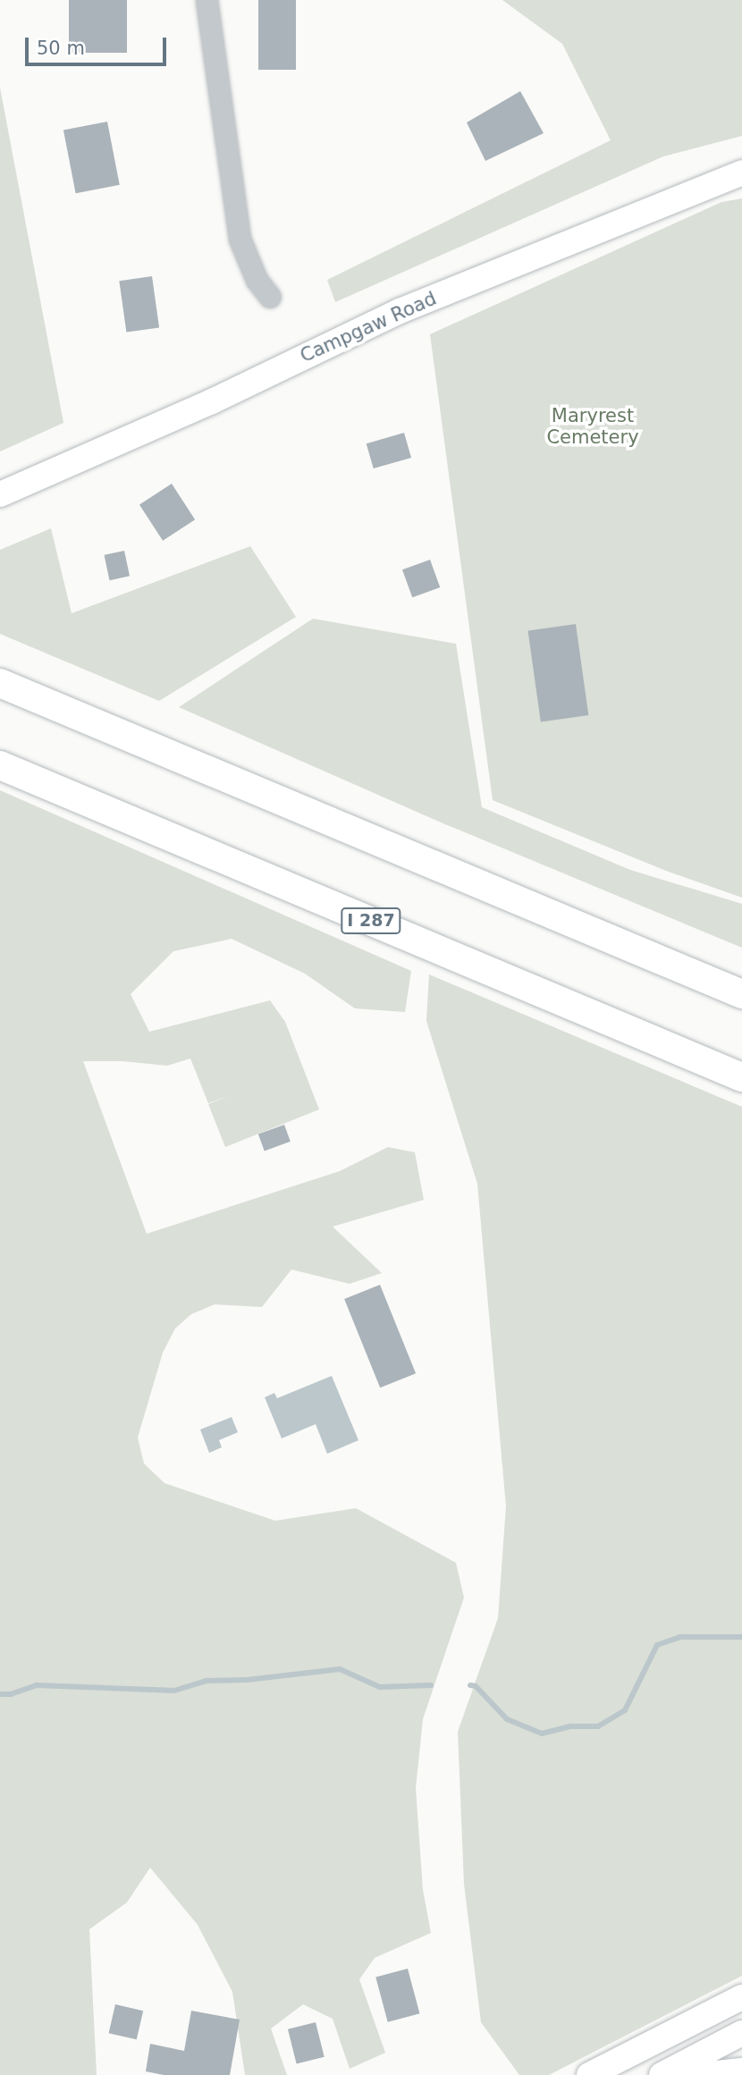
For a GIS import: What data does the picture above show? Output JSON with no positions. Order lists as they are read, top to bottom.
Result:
{
  "streets": {
    "highway": ["I 287"],
    "main road": ["Campgaw Road"]
  },
  "parks": ["Maryrest Cemetery"],
  "scale_bar": "50 m"
}
